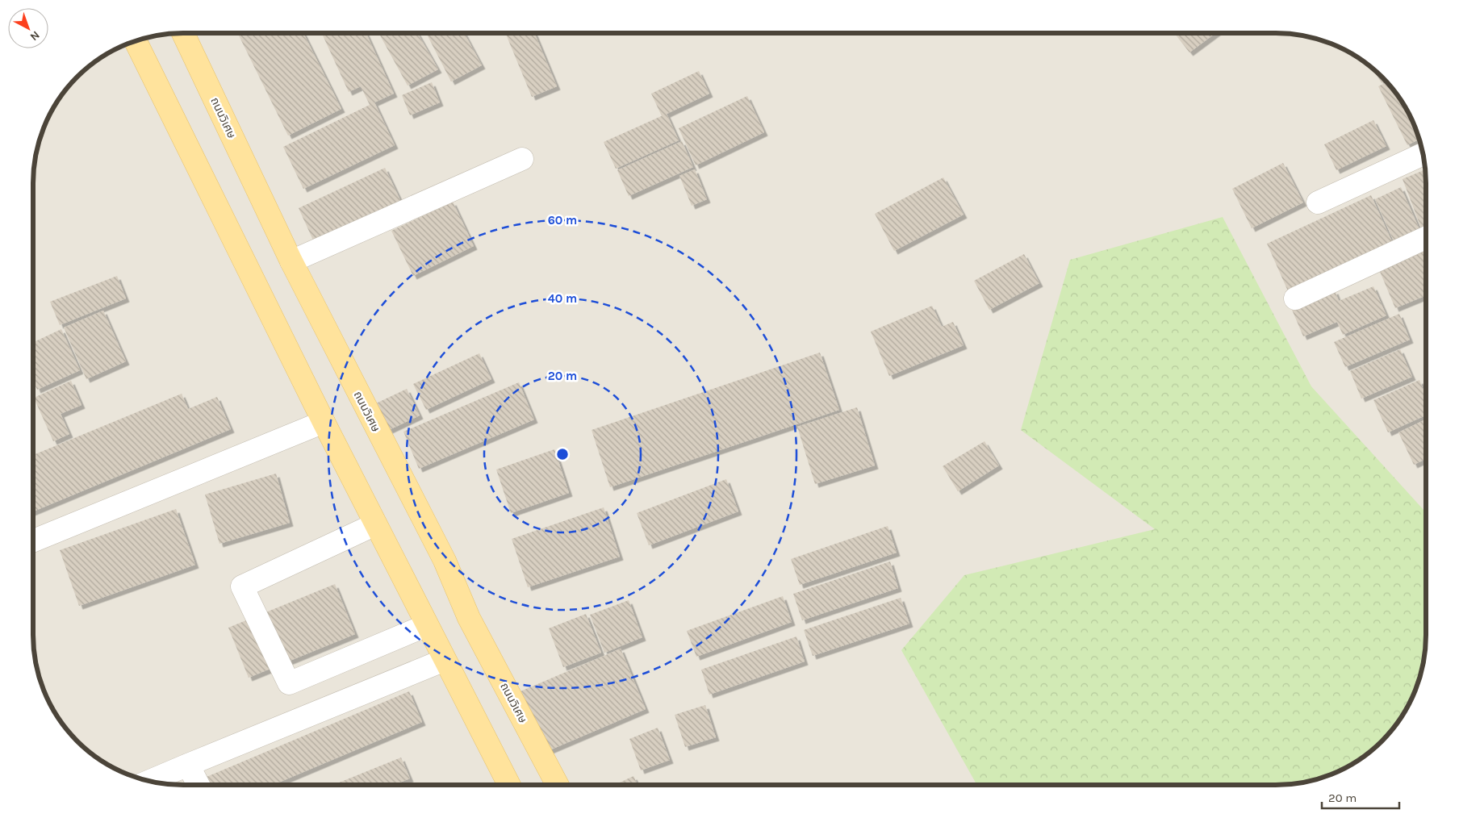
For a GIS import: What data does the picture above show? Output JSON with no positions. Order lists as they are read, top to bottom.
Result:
{
  "streets": {
    "main road": ["ถนนวิเศษ"]
  },
  "scale_bar": "20 m",
  "north": "bottom right",
  "rings": ["60 m", "40 m", "20 m"]
}
